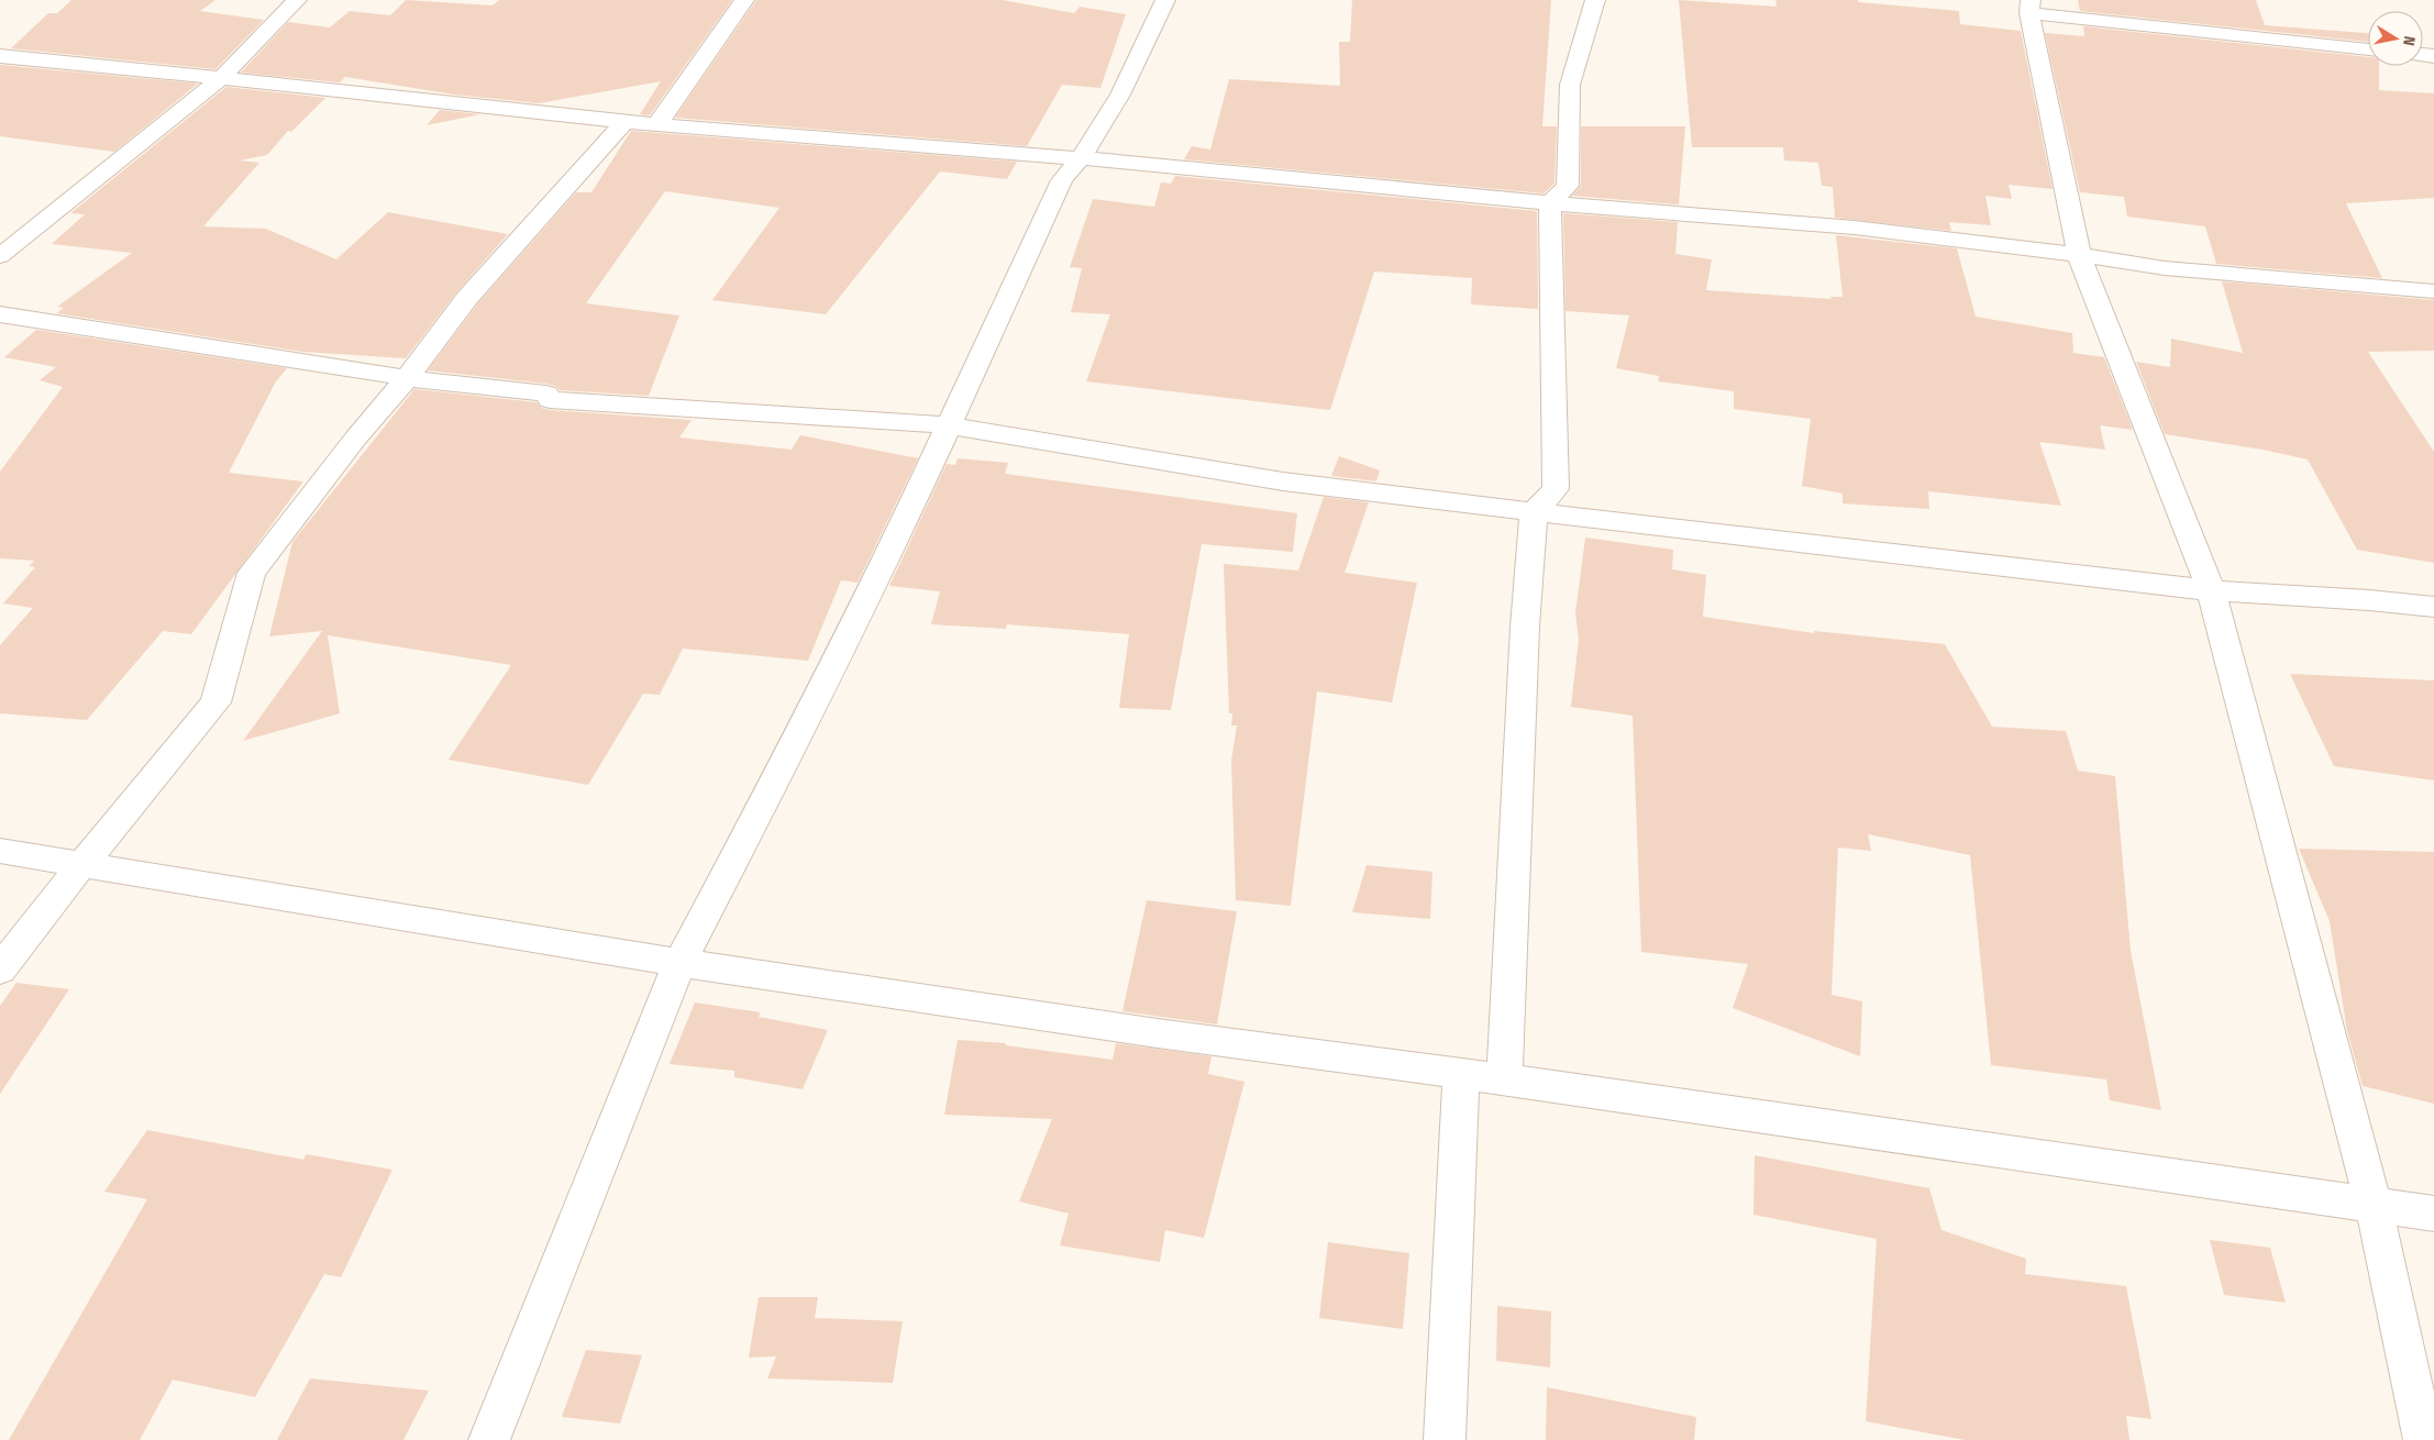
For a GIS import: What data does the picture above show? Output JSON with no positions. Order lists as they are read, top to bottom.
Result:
{
  "north": "right"
}
